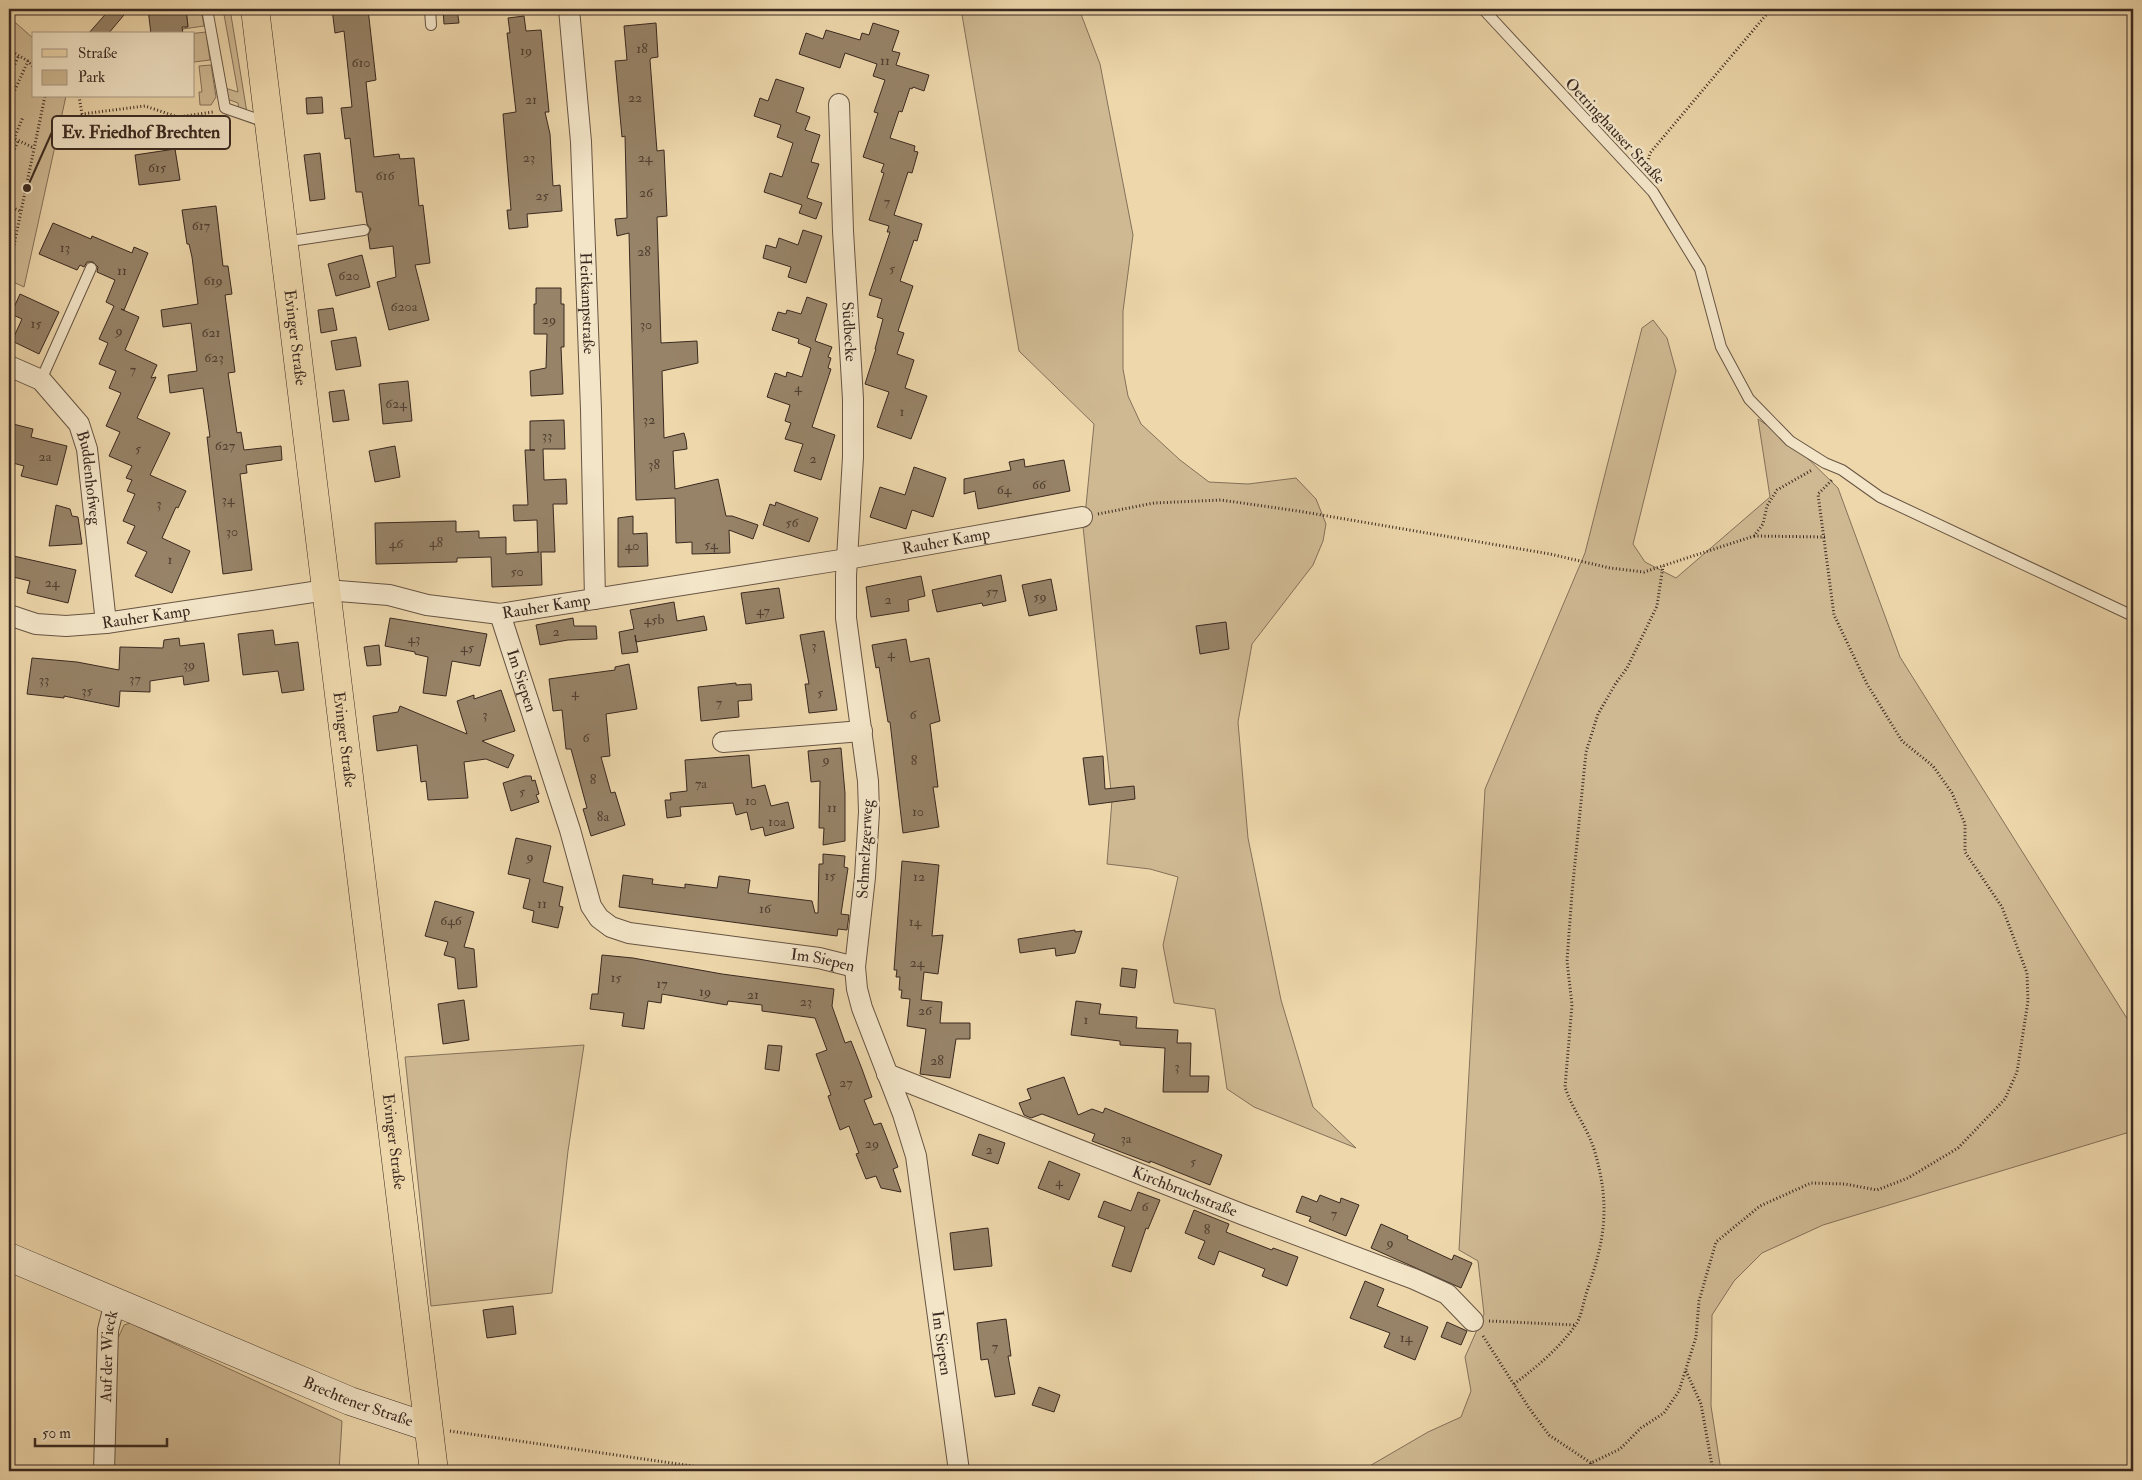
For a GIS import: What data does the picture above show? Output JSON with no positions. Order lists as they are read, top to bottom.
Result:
{
  "streets": {
    "main road": ["Evinger Straße"],
    "street": [
      "Heitkampstraße",
      "Südbecke",
      "Buddenhofweg",
      "Rauher Kamp",
      "Im Siepen",
      "Schmelzgerweg",
      "Kirchbruchstraße",
      "Auf der Wieck",
      "Brechtener Straße"
    ],
    "lane": ["Oetringhauser Straße"]
  },
  "crossings": [
    ["Heitkampstraße", "Rauher Kamp"],
    ["Südbecke", "Rauher Kamp"],
    ["Südbecke", "Schmelzgerweg"],
    ["Evinger Straße", "Rauher Kamp"],
    ["Evinger Straße", "Brechtener Straße"],
    ["Buddenhofweg", "Rauher Kamp"],
    ["Rauher Kamp", "Im Siepen"],
    ["Rauher Kamp", "Schmelzgerweg"],
    ["Im Siepen", "Schmelzgerweg"],
    ["Im Siepen", "Kirchbruchstraße"],
    ["Auf der Wieck", "Brechtener Straße"]
  ],
  "places": ["Ev. Friedhof Brechten"],
  "house_numbers": [
    "18",
    "19",
    "11",
    "610",
    "22",
    "21",
    "23",
    "24",
    "615",
    "616",
    "26",
    "25",
    "7",
    "617",
    "13",
    "28",
    "5",
    "11",
    "620",
    "619",
    "620a",
    "29",
    "15",
    "30",
    "9",
    "621",
    "623",
    "7",
    "4",
    "624",
    "1",
    "32",
    "33",
    "627",
    "5",
    "2a",
    "2",
    "38",
    "66",
    "64",
    "34",
    "3",
    "56",
    "30",
    "48",
    "46",
    "54",
    "40",
    "1",
    "50",
    "24",
    "57",
    "59",
    "2",
    "47",
    "45b",
    "2",
    "43",
    "3",
    "45",
    "4",
    "39",
    "37",
    "33",
    "35",
    "4",
    "5",
    "7",
    "3",
    "6",
    "6",
    "9",
    "8",
    "8",
    "7a",
    "5",
    "10",
    "11",
    "10",
    "8a",
    "10a",
    "9",
    "15",
    "12",
    "11",
    "16",
    "646",
    "14",
    "24",
    "15",
    "17",
    "19",
    "21",
    "23",
    "26",
    "1",
    "28",
    "3",
    "27",
    "3a",
    "29",
    "2",
    "5",
    "4",
    "6",
    "7",
    "8",
    "9",
    "14",
    "7"
  ],
  "legend": ["Straße", "Park"],
  "scale_bar": "50 m"
}
